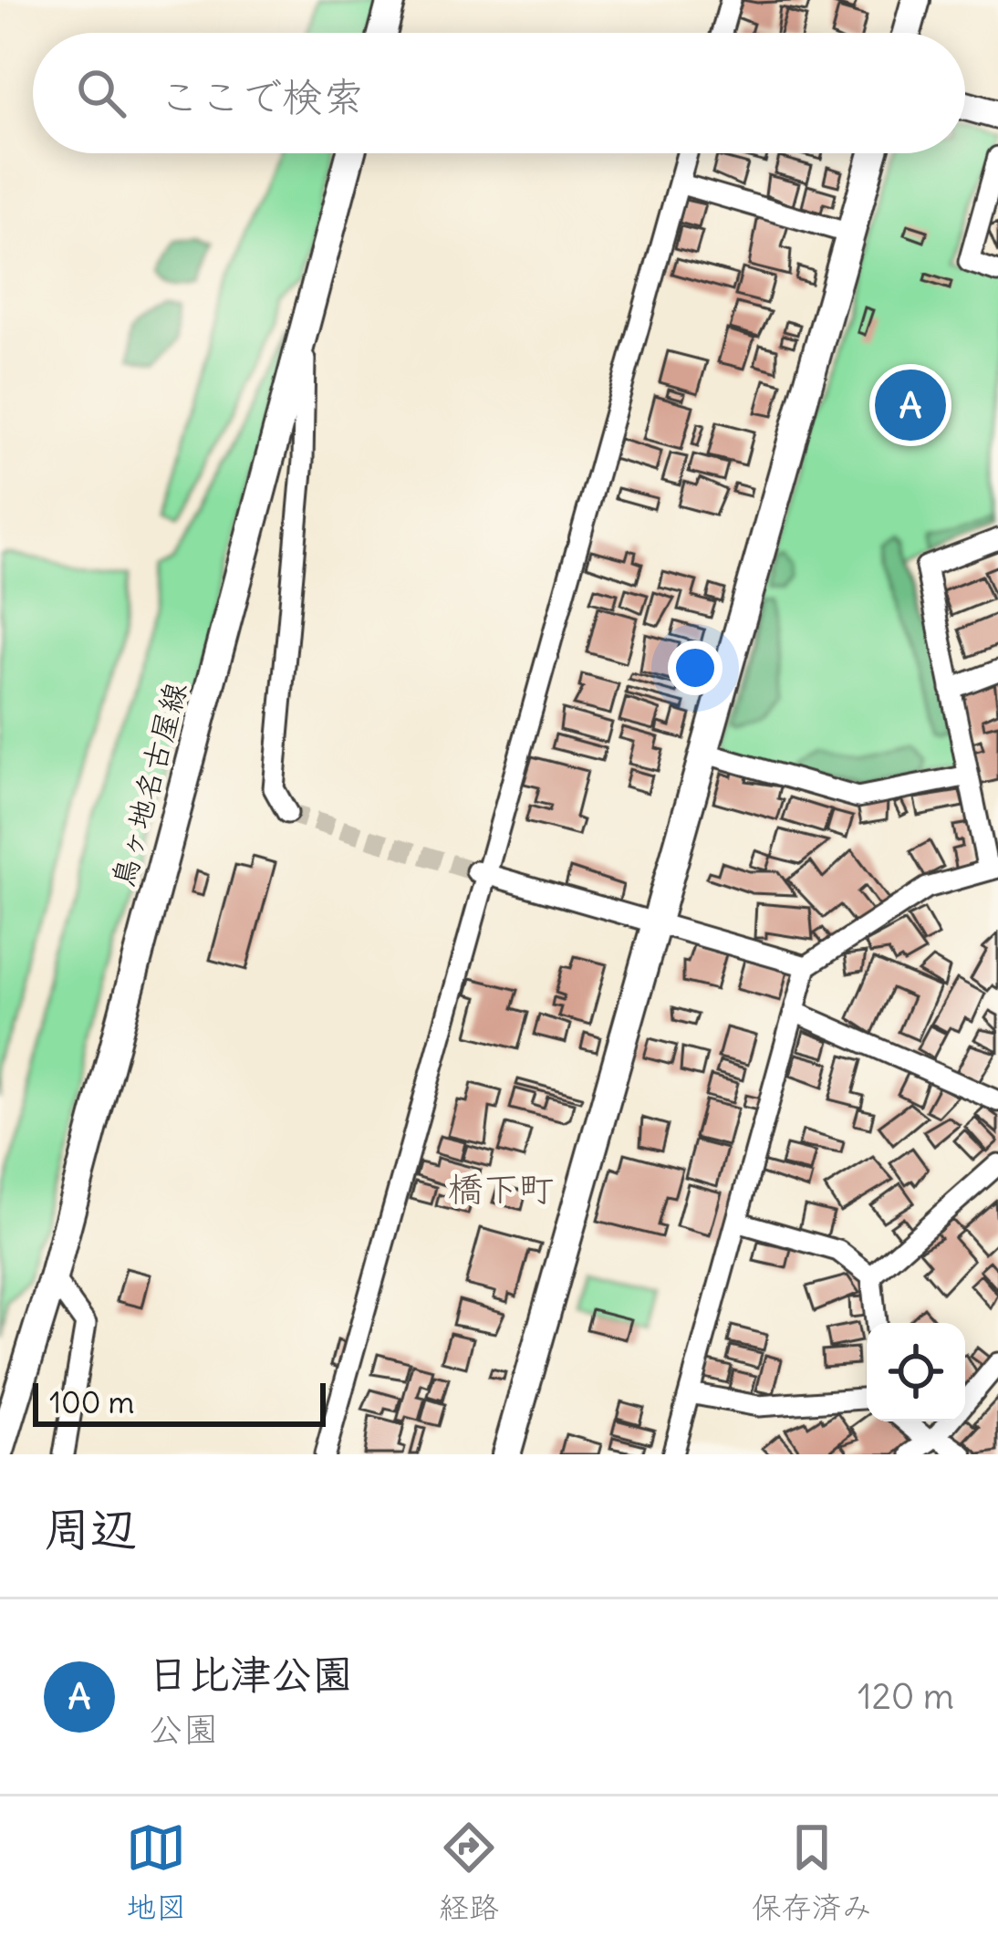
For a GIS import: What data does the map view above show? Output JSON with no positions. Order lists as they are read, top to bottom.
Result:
{
  "streets": {
    "street": ["鳥ヶ地名古屋線"]
  },
  "districts": ["橋下町"],
  "scale_bar": "100 m",
  "page": {
    "search": "ここで検索",
    "pins": "A",
    "scale": "100 m",
    "heading": "周辺",
    "list": [
      {
        "mark": "A",
        "name": "日比津公園",
        "note": "公園",
        "value": "120 m"
      }
    ],
    "nav": ["地図", "経路", "保存済み"]
  }
}
